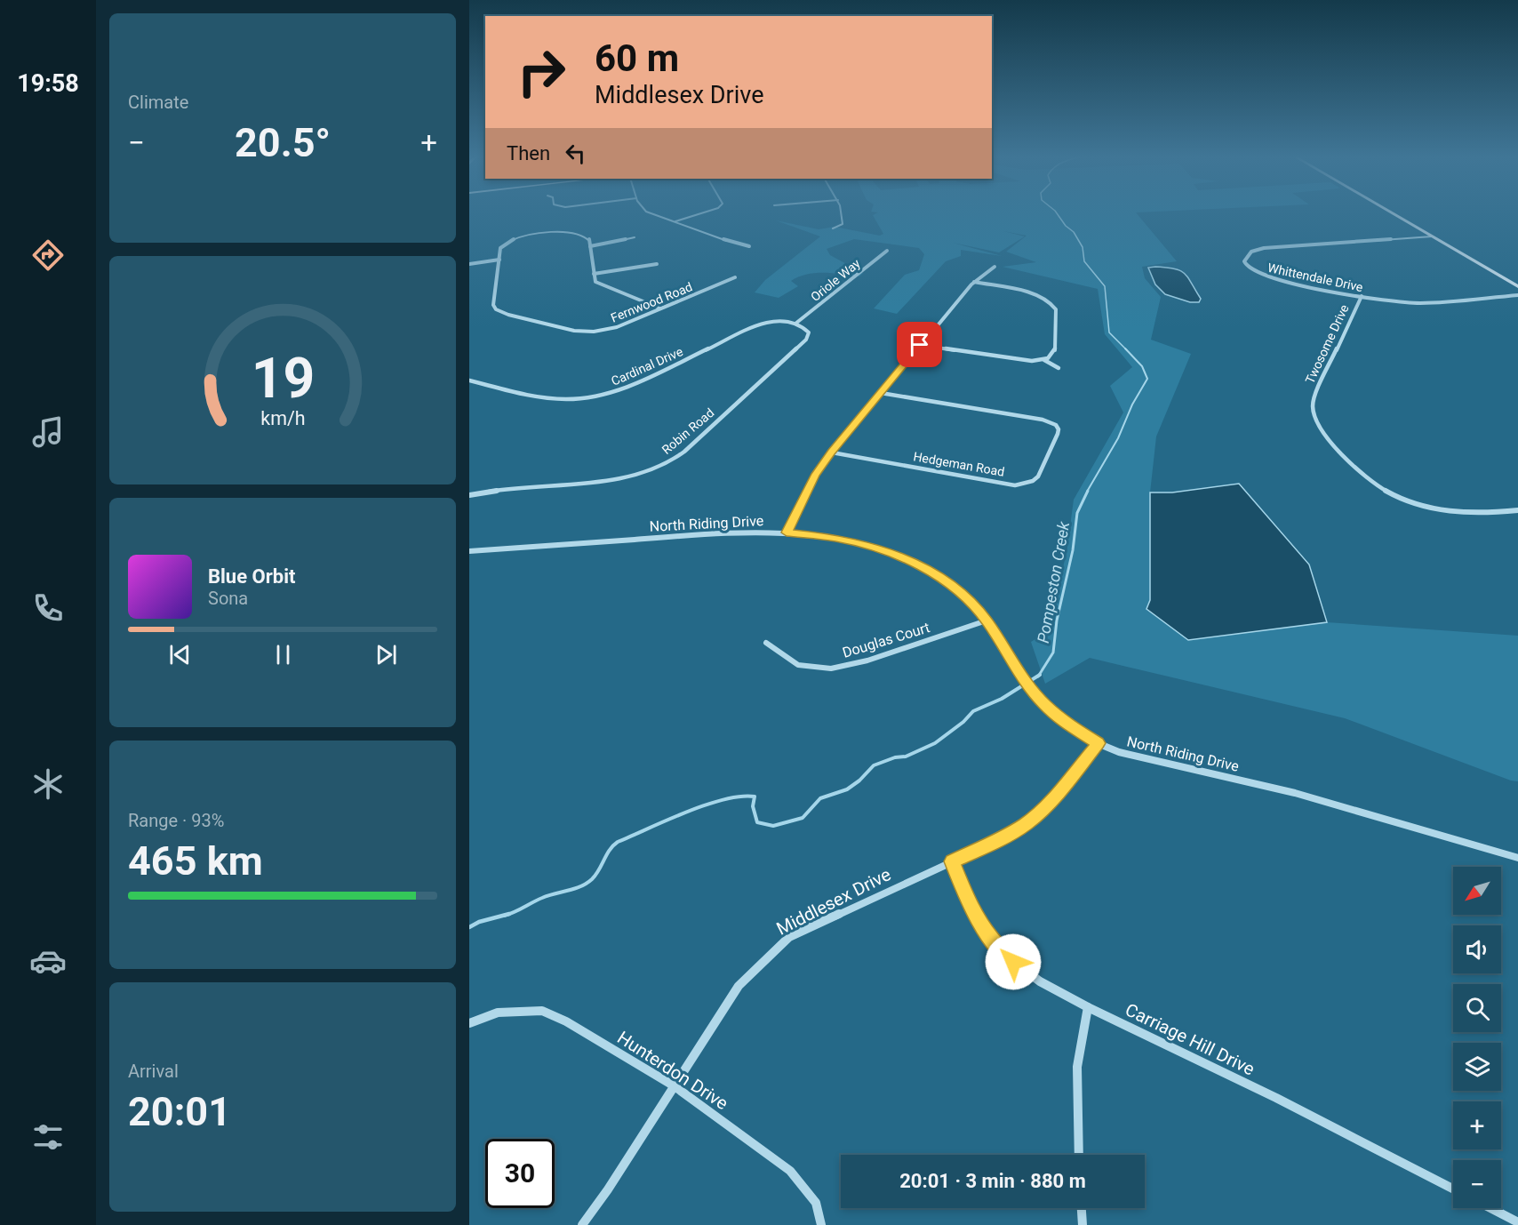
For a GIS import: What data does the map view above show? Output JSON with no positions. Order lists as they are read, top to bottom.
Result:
{
  "streets": {
    "street": [
      "Whittendale Drive",
      "Oriole Way",
      "Fernwood Road",
      "Twosome Drive",
      "Cardinal Drive",
      "Robin Road",
      "Hedgeman Road",
      "North Riding Drive",
      "Douglas Court",
      "Middlesex Drive",
      "Carriage Hill Drive",
      "Hunterdon Drive"
    ]
  },
  "crossings": [
    ["Whittendale Drive", "Twosome Drive"],
    ["Oriole Way", "Cardinal Drive"],
    ["Oriole Way", "Robin Road"],
    ["Cardinal Drive", "Robin Road"],
    ["North Riding Drive", "Douglas Court"],
    ["North Riding Drive", "Middlesex Drive"],
    ["Middlesex Drive", "Carriage Hill Drive"],
    ["Middlesex Drive", "Hunterdon Drive"]
  ],
  "water": ["Pompeston Creek"],
  "north": "bottom left",
  "page": {
    "tabs": "19:58",
    "tile": [
      "Climate",
      ["Range · 93%", "465 km"],
      ["Arrival", "20:01"]
    ],
    "turn": ["60 m", "Middlesex Drive"],
    "heat": ["−", "20.5°", "+"],
    "then": "Then",
    "song": ["Blue Orbit", "Sona"],
    "map_buttons": ["+", "−"],
    "limit": "30",
    "trip": "20:01 · 3 min · 880 m",
    "gauge": ["19", "km/h"]
  }
}
